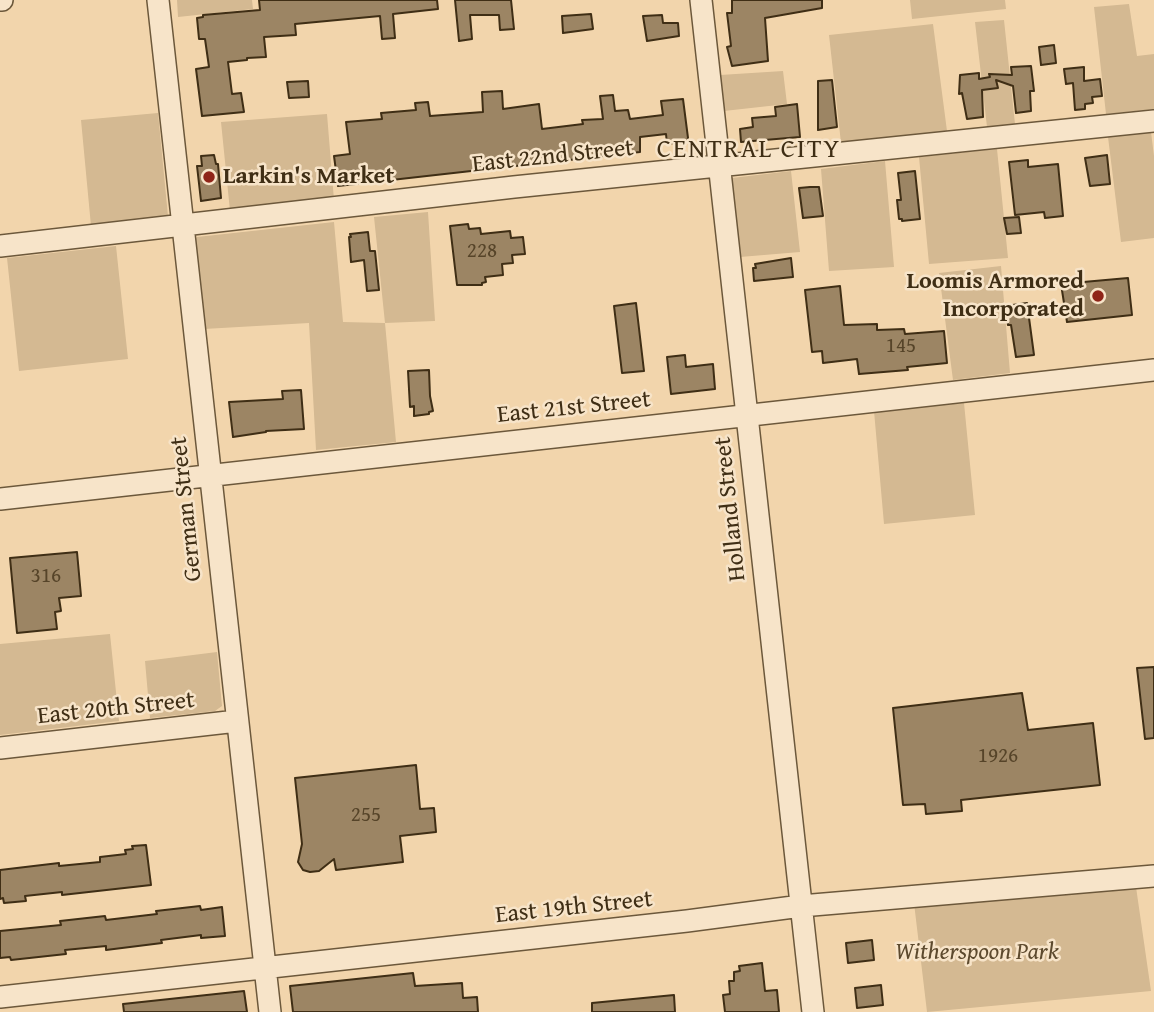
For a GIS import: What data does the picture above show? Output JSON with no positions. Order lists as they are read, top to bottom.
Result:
{
  "streets": {
    "street": [
      "East 22nd Street",
      "East 21st Street",
      "German Street",
      "Holland Street",
      "East 20th Street",
      "East 19th Street"
    ]
  },
  "crossings": [
    ["East 22nd Street", "German Street"],
    ["East 22nd Street", "Holland Street"],
    ["East 21st Street", "German Street"],
    ["East 21st Street", "Holland Street"],
    ["German Street", "East 20th Street"],
    ["German Street", "East 19th Street"],
    ["Holland Street", "East 19th Street"]
  ],
  "districts": ["CENTRAL CITY"],
  "parks": ["Witherspoon Park"],
  "places": ["Larkin's Market", "Loomis Armored Incorporated"],
  "house_numbers": [
    "228",
    "145",
    "316",
    "1926",
    "255"
  ]
}
